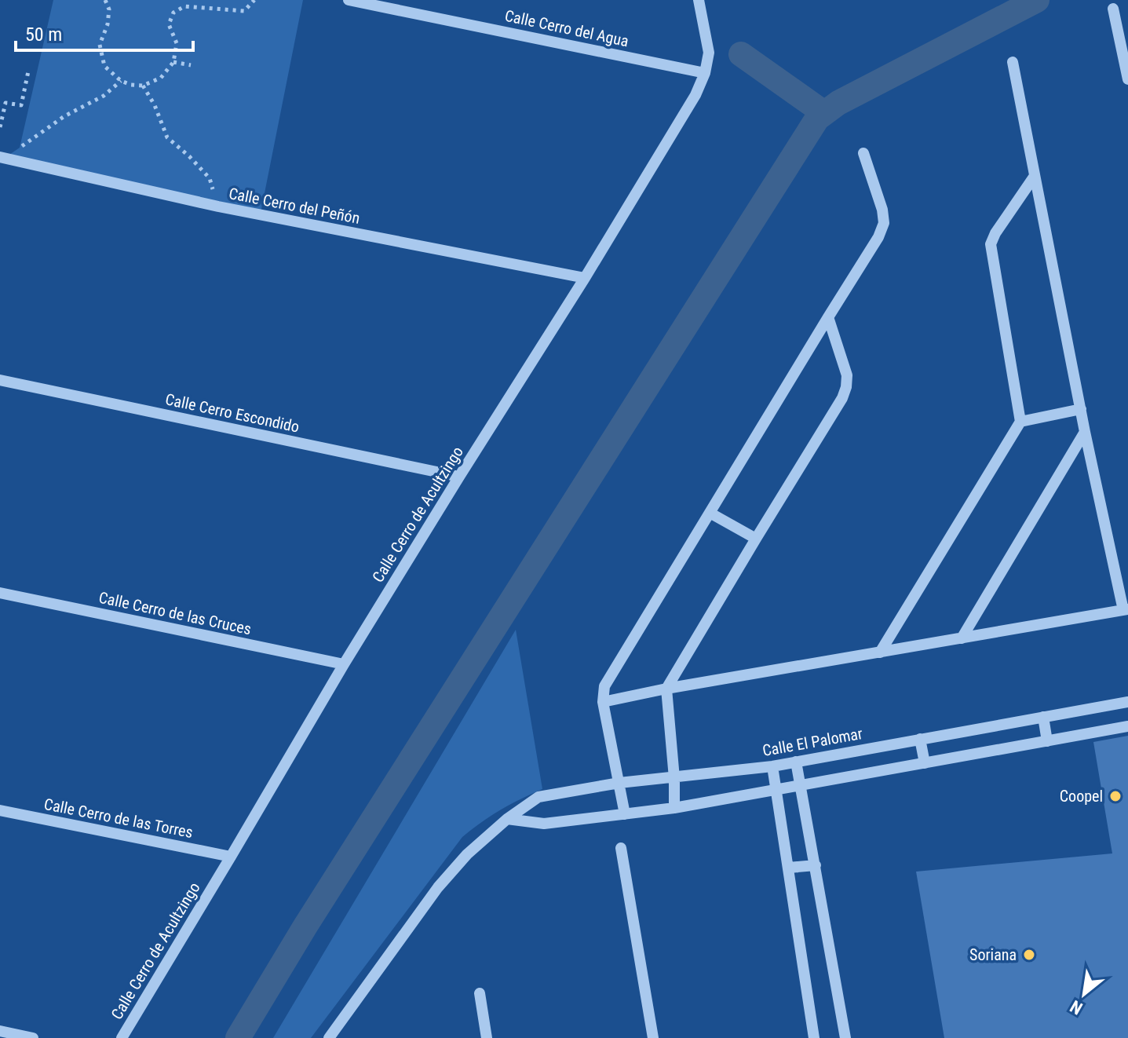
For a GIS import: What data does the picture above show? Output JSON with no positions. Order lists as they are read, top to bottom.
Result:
{
  "streets": {
    "street": [
      "Calle Cerro del Agua",
      "Calle Cerro del Peñón",
      "Calle Cerro Escondido",
      "Calle Cerro de Acultzingo",
      "Calle Cerro de las Cruces",
      "Calle El Palomar",
      "Calle Cerro de las Torres"
    ]
  },
  "crossings": [
    ["Calle Cerro del Agua", "Calle Cerro de Acultzingo"],
    ["Calle Cerro del Peñón", "Calle Cerro de Acultzingo"],
    ["Calle Cerro Escondido", "Calle Cerro de Acultzingo"],
    ["Calle Cerro de Acultzingo", "Calle Cerro de las Cruces"],
    ["Calle Cerro de Acultzingo", "Calle Cerro de las Torres"]
  ],
  "places": ["Coopel", "Soriana"],
  "scale_bar": "50 m",
  "north": "bottom left"
}
